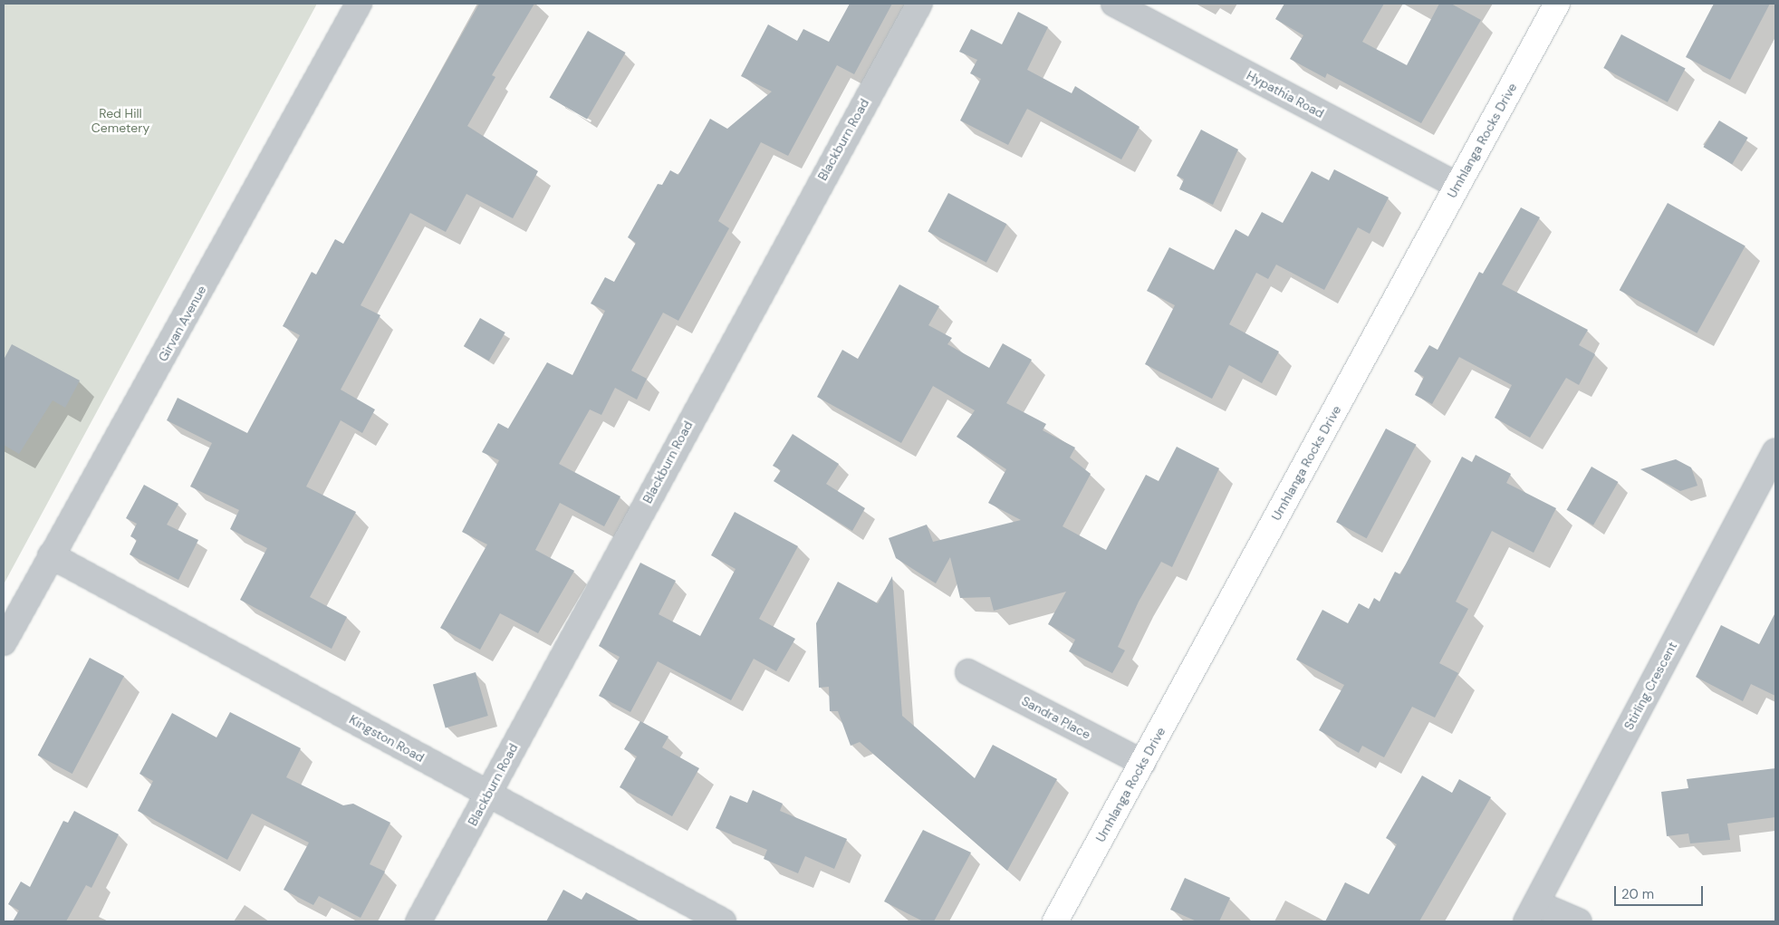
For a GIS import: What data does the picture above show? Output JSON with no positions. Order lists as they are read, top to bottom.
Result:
{
  "streets": {
    "main road": ["Umhlanga Rocks Drive"],
    "street": [
      "Hypathia Road",
      "Blackburn Road",
      "Girvan Avenue",
      "Stirling Crescent",
      "Sandra Place",
      "Kingston Road"
    ]
  },
  "crossings": [
    ["Hypathia Road", "Umhlanga Rocks Drive"],
    ["Blackburn Road", "Kingston Road"],
    ["Umhlanga Rocks Drive", "Sandra Place"],
    ["Girvan Avenue", "Kingston Road"]
  ],
  "parks": ["Red Hill Cemetery"],
  "scale_bar": "20 m"
}
